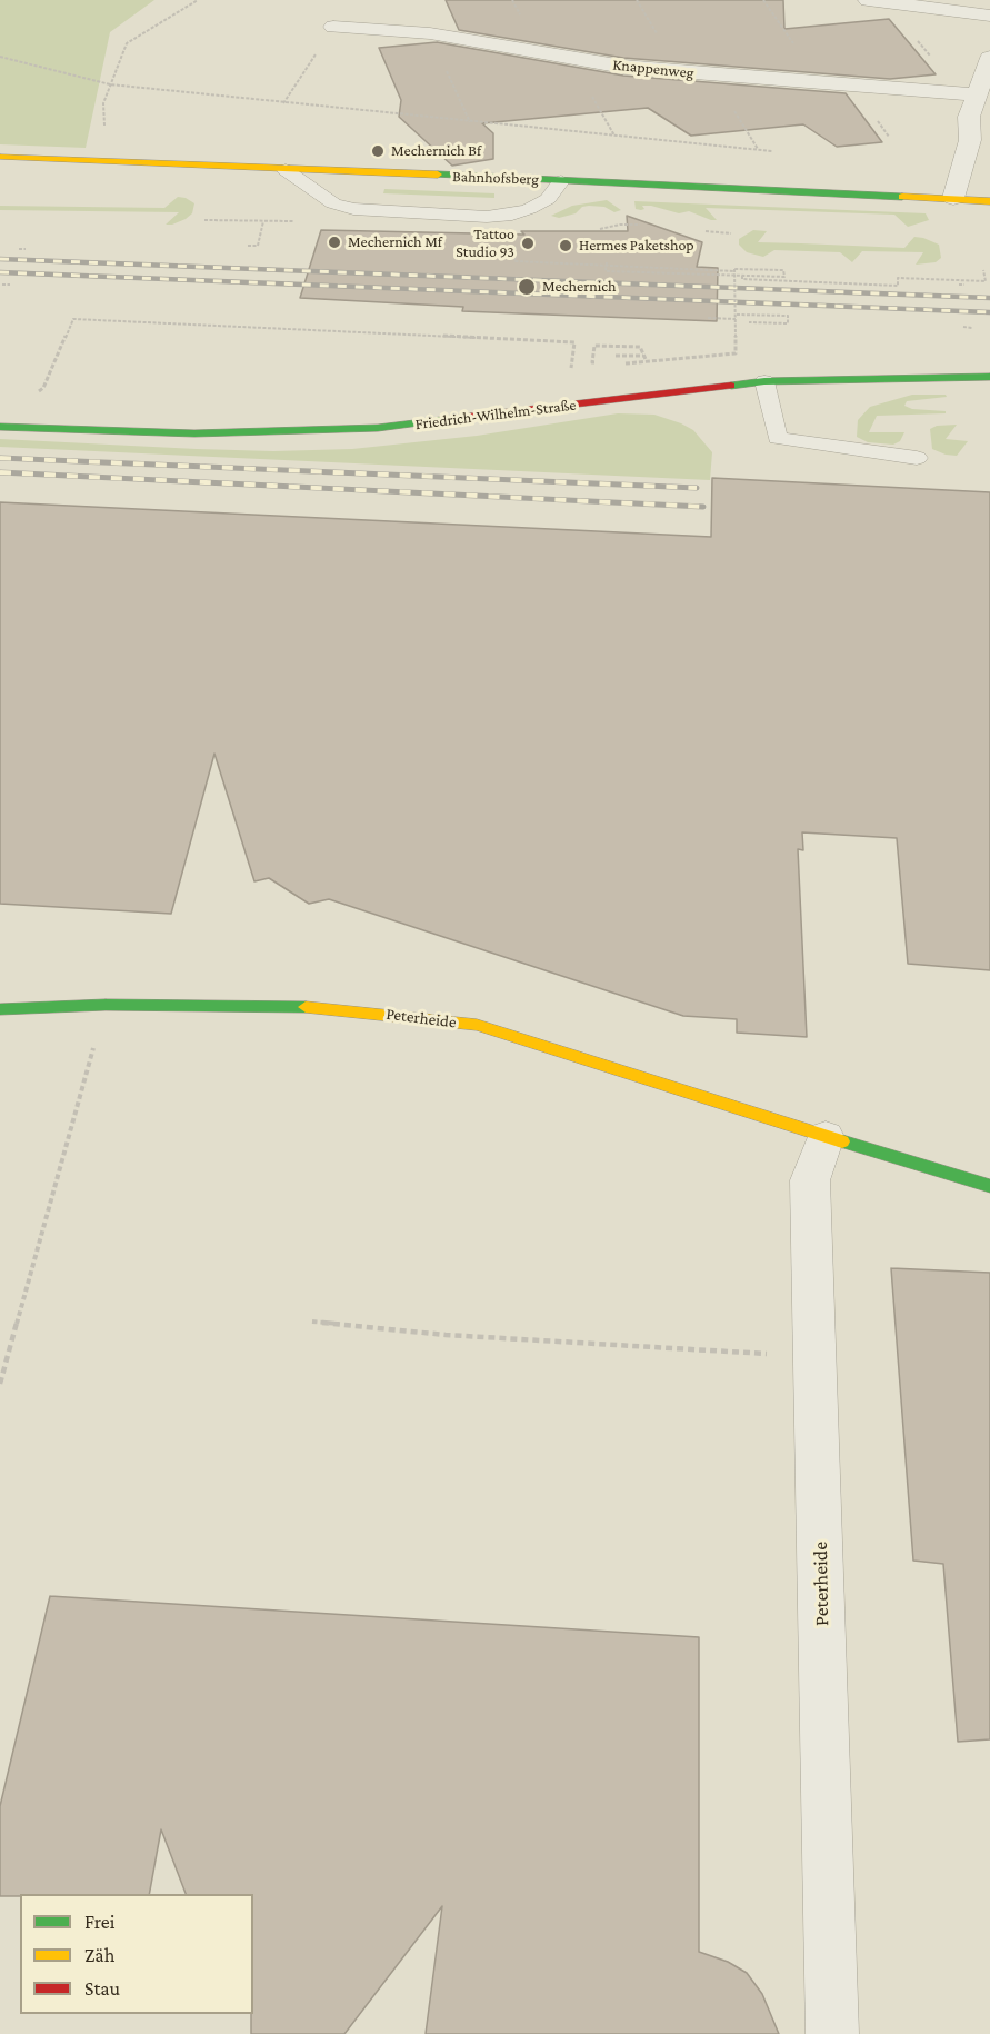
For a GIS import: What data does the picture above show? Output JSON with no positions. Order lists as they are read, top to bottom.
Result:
{
  "streets": {
    "street": [
      "Knappenweg",
      "Bahnhofsberg",
      "Friedrich-Wilhelm-Straße",
      "Peterheide"
    ]
  },
  "places": [
    "Mechernich Bf",
    "Mechernich Mf",
    "Tattoo Studio 93",
    "Hermes Paketshop",
    "Mechernich"
  ],
  "legend": ["Frei", "Zäh", "Stau"]
}
